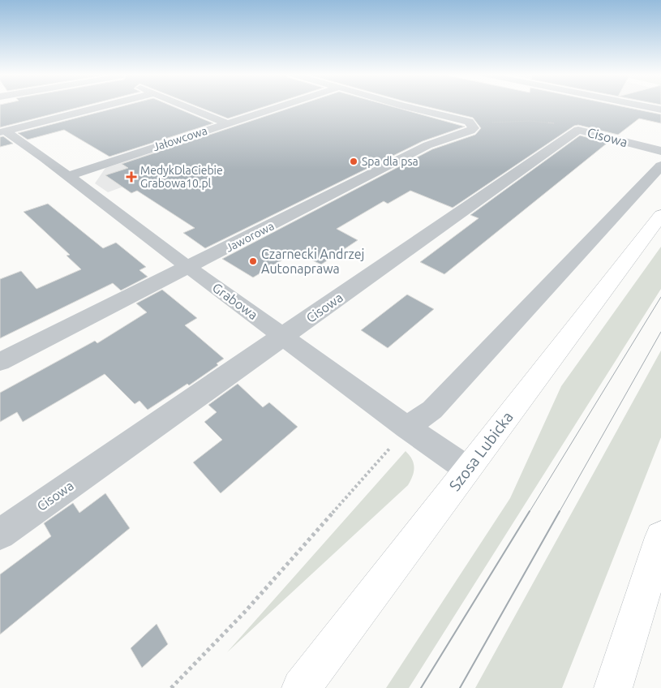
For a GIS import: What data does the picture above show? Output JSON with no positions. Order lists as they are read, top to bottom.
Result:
{
  "streets": {
    "main road": ["Szosa Lubicka"],
    "street": [
      "Cisowa",
      "Jałowcowa",
      "Jaworowa",
      "Grabowa"
    ]
  },
  "crossings": [
    ["Cisowa", "Grabowa"],
    ["Jałowcowa", "Grabowa"],
    ["Jaworowa", "Grabowa"],
    ["Grabowa", "Szosa Lubicka"]
  ],
  "places": {
    "other": ["Spa dla psa", "Czarnecki Andrzej Autonaprawa"],
    "health": ["MedykDlaCiebie Grabowa10.pl"]
  }
}
